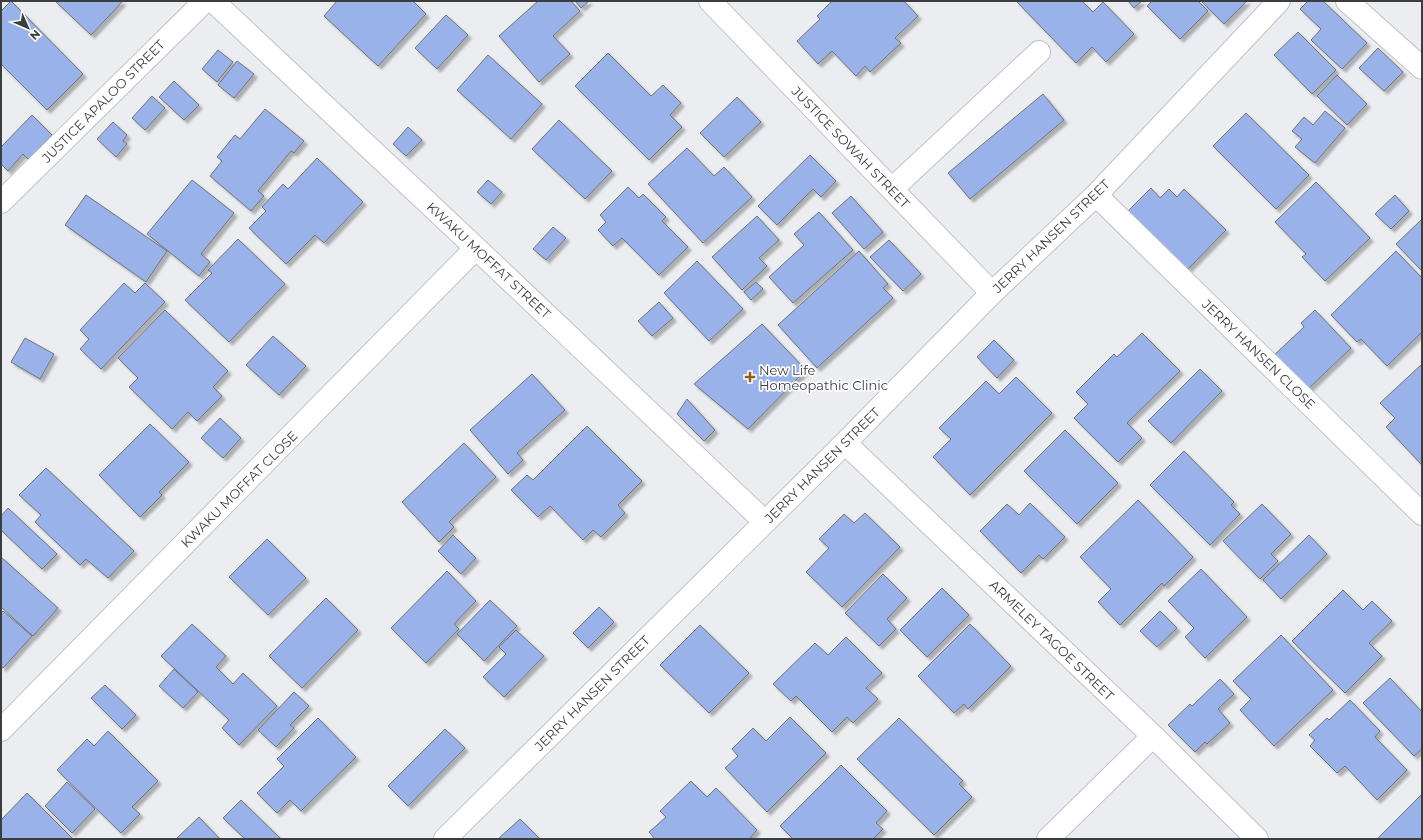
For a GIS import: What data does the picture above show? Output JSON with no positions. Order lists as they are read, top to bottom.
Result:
{
  "streets": {
    "street": [
      "JUSTICE APALOO STREET",
      "JUSTICE SOWAH STREET",
      "JERRY HANSEN STREET",
      "KWAKU MOFFAT STREET",
      "JERRY HANSEN CLOSE",
      "KWAKU MOFFAT CLOSE",
      "ARMELEY TAGOE STREET"
    ]
  },
  "crossings": [
    ["JUSTICE SOWAH STREET", "JERRY HANSEN STREET"],
    ["JERRY HANSEN STREET", "KWAKU MOFFAT STREET"],
    ["JERRY HANSEN STREET", "JERRY HANSEN CLOSE"],
    ["JERRY HANSEN STREET", "ARMELEY TAGOE STREET"],
    ["KWAKU MOFFAT STREET", "KWAKU MOFFAT CLOSE"]
  ],
  "places": {
    "health": ["New Life Homeopathic Clinic"]
  },
  "north": "bottom right"
}
